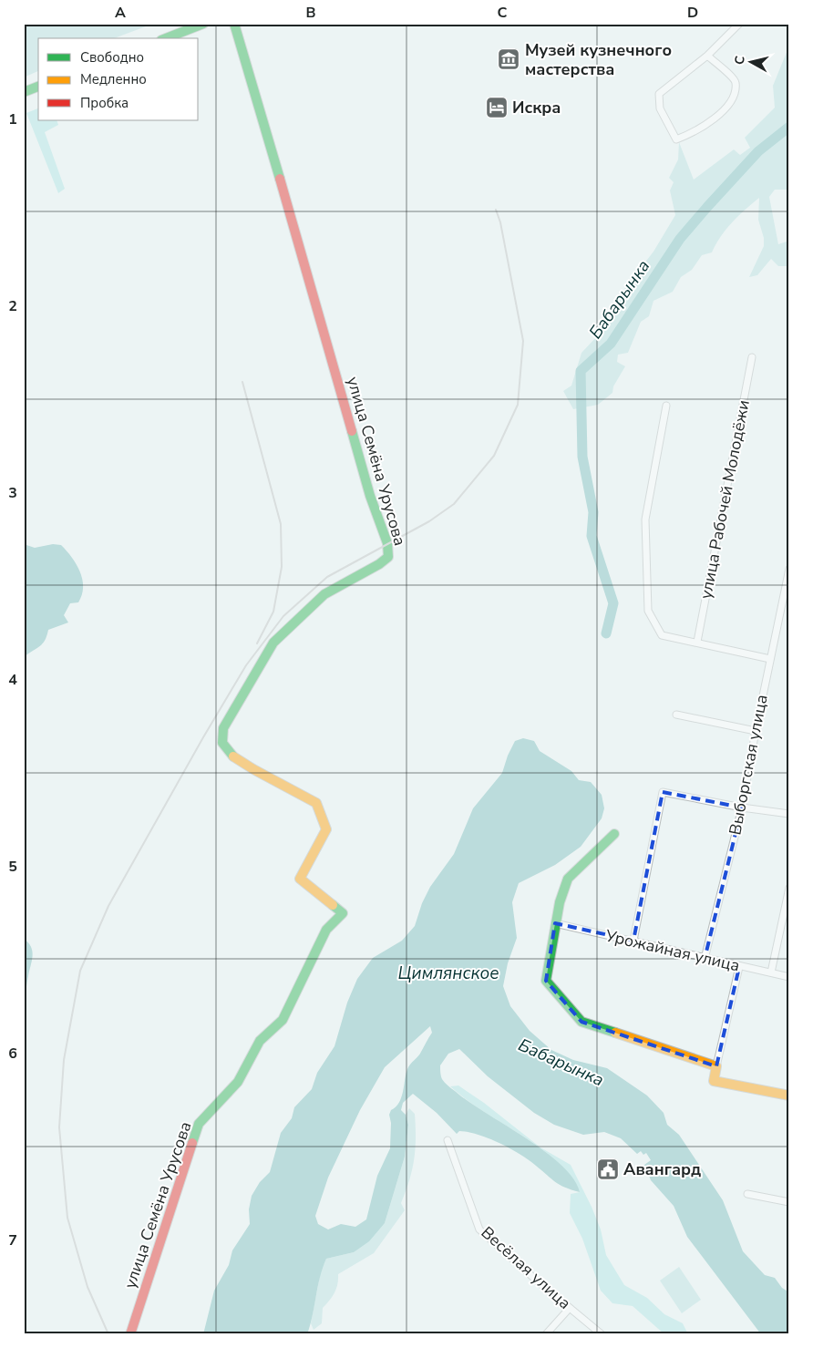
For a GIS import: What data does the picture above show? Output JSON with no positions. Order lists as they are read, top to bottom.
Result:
{
  "streets": {
    "street": [
      "улица Семёна Урусова",
      "улица Рабочей Молодёжи",
      "Выборгская улица",
      "Урожайная улица",
      "Весёлая улица"
    ]
  },
  "crossings": [
    ["Выборгская улица", "Урожайная улица"]
  ],
  "water": ["Бабарынка", "Цимлянское"],
  "places": {
    "museum": ["Музей кузнечного мастерства"],
    "hotel": ["Искра"],
    "public building": ["Авангард"]
  },
  "legend": ["Свободно", "Медленно", "Пробка"],
  "north": "left",
  "grid": {
    "columns": [
      "A",
      "B",
      "C",
      "D"
    ],
    "rows": [
      "1",
      "2",
      "3",
      "4",
      "5",
      "6",
      "7"
    ]
  }
}
